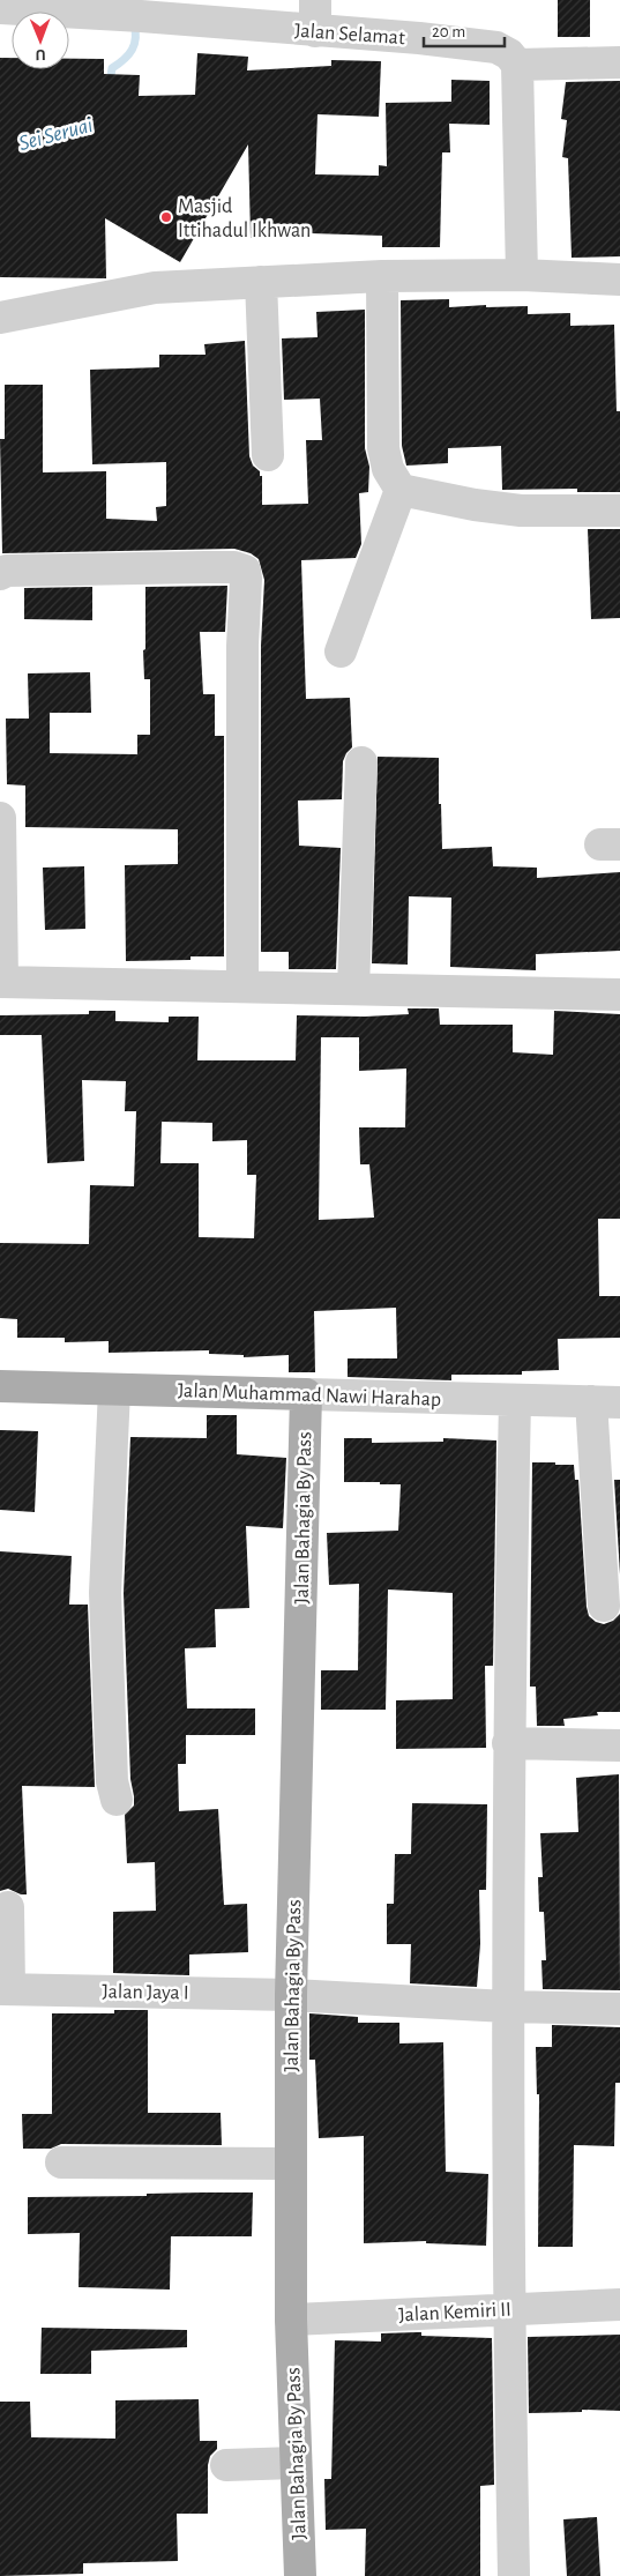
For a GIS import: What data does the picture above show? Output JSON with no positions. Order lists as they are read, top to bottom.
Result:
{
  "streets": {
    "main road": ["Jalan Muhammad Nawi Harahap", "Jalan Bahagia By Pass"],
    "street": ["Jalan Selamat", "Jalan Jaya I", "Jalan Kemiri II"]
  },
  "crossings": [
    ["Jalan Muhammad Nawi Harahap", "Jalan Bahagia By Pass"],
    ["Jalan Bahagia By Pass", "Jalan Jaya I"],
    ["Jalan Bahagia By Pass", "Jalan Kemiri II"]
  ],
  "water": ["Sei Seruai"],
  "places": ["Masjid Ittihadul Ikhwan"],
  "scale_bar": "20 m",
  "north": "bottom"
}
